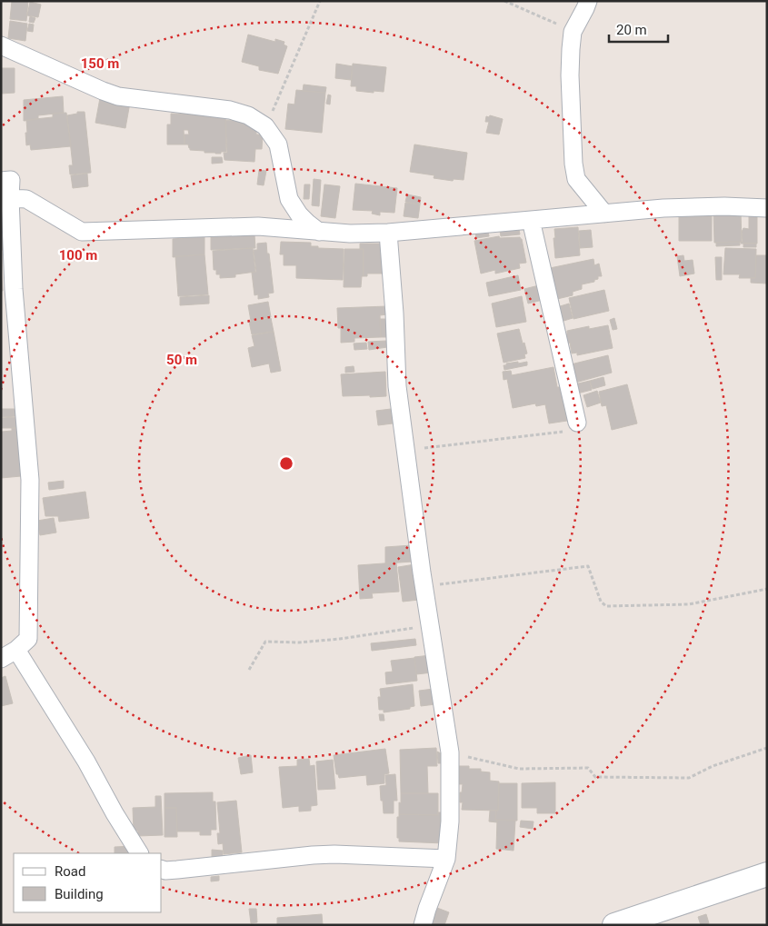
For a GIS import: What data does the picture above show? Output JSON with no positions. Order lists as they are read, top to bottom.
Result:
{
  "legend": ["Road", "Building"],
  "scale_bar": "20 m",
  "rings": ["150 m", "100 m", "50 m"]
}
